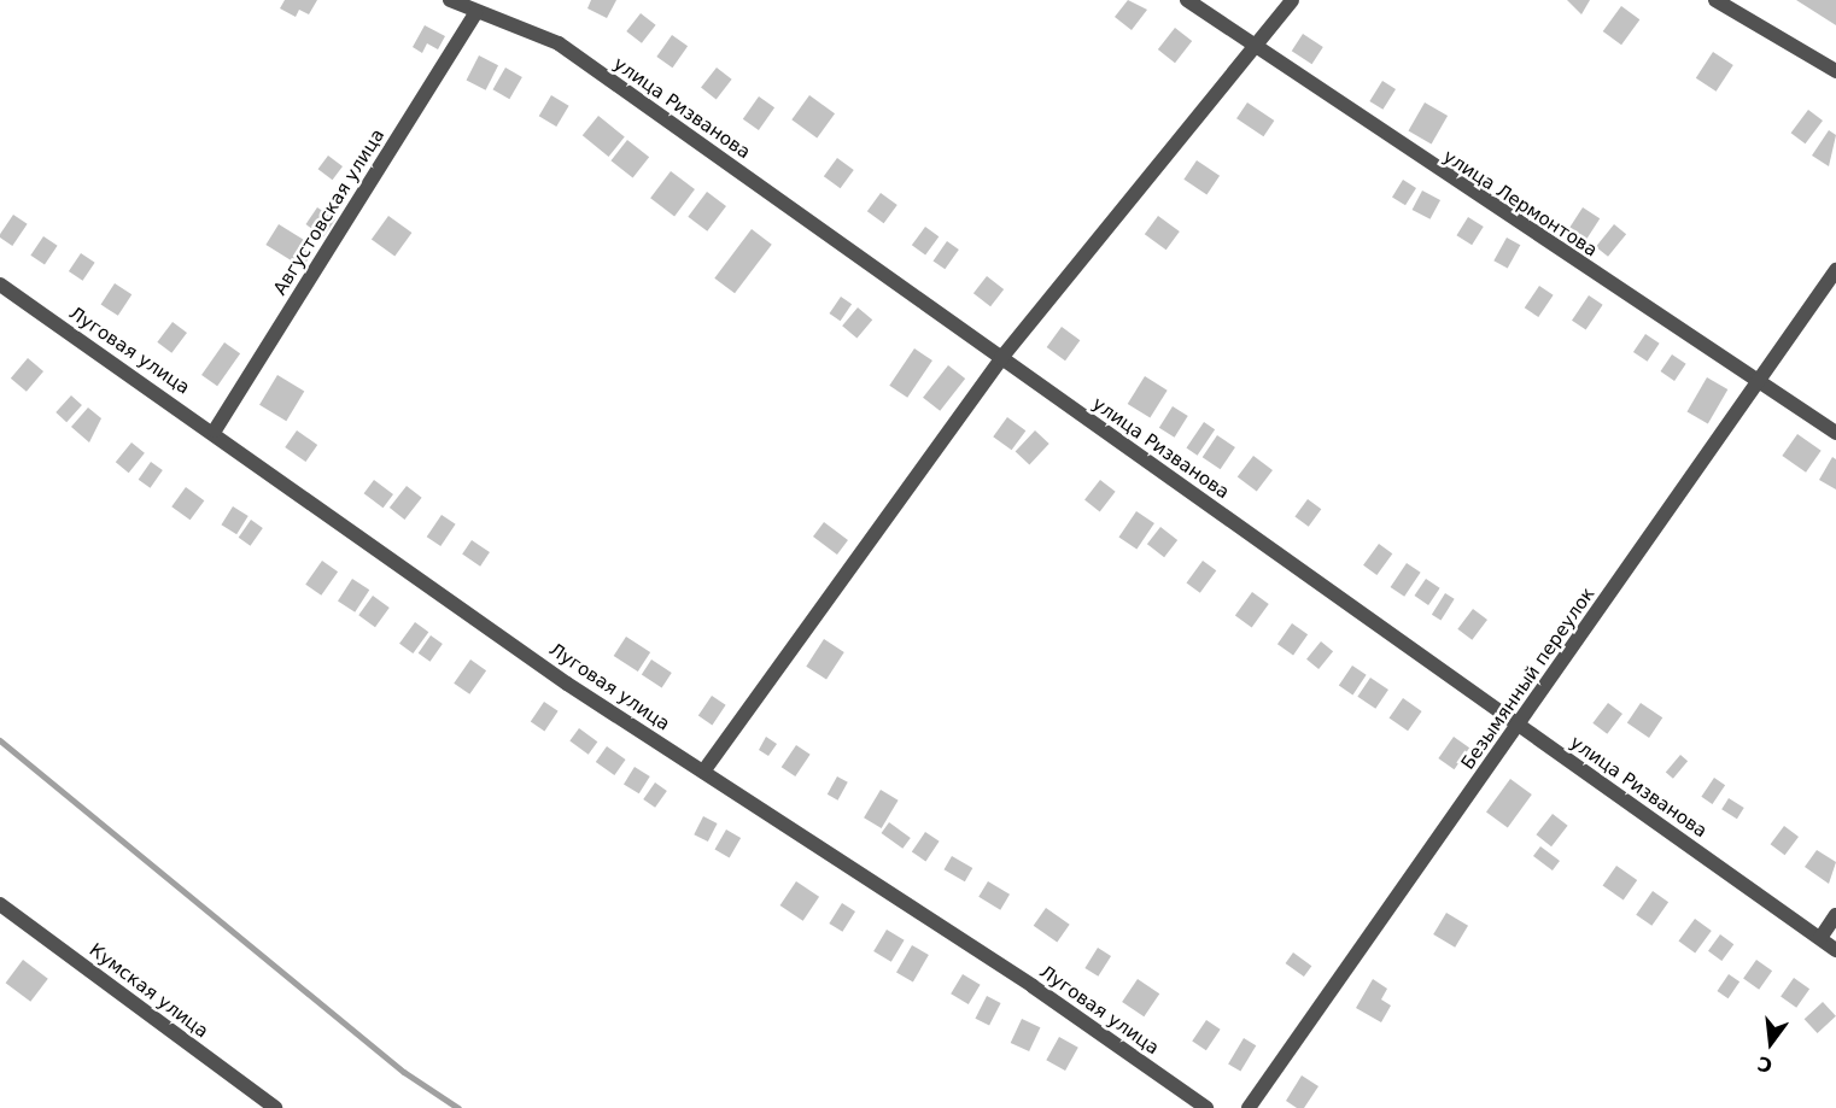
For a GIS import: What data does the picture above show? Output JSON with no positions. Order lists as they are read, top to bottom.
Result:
{
  "streets": {
    "street": [
      "улица Ризванова",
      "улица Лермонтова",
      "Августовская улица",
      "Луговая улица",
      "Безымянный переулок",
      "Кумская улица"
    ]
  },
  "crossings": [
    ["улица Ризванова", "Августовская улица"],
    ["улица Ризванова", "Безымянный переулок"],
    ["улица Лермонтова", "Безымянный переулок"],
    ["Августовская улица", "Луговая улица"]
  ],
  "north": "bottom"
}
